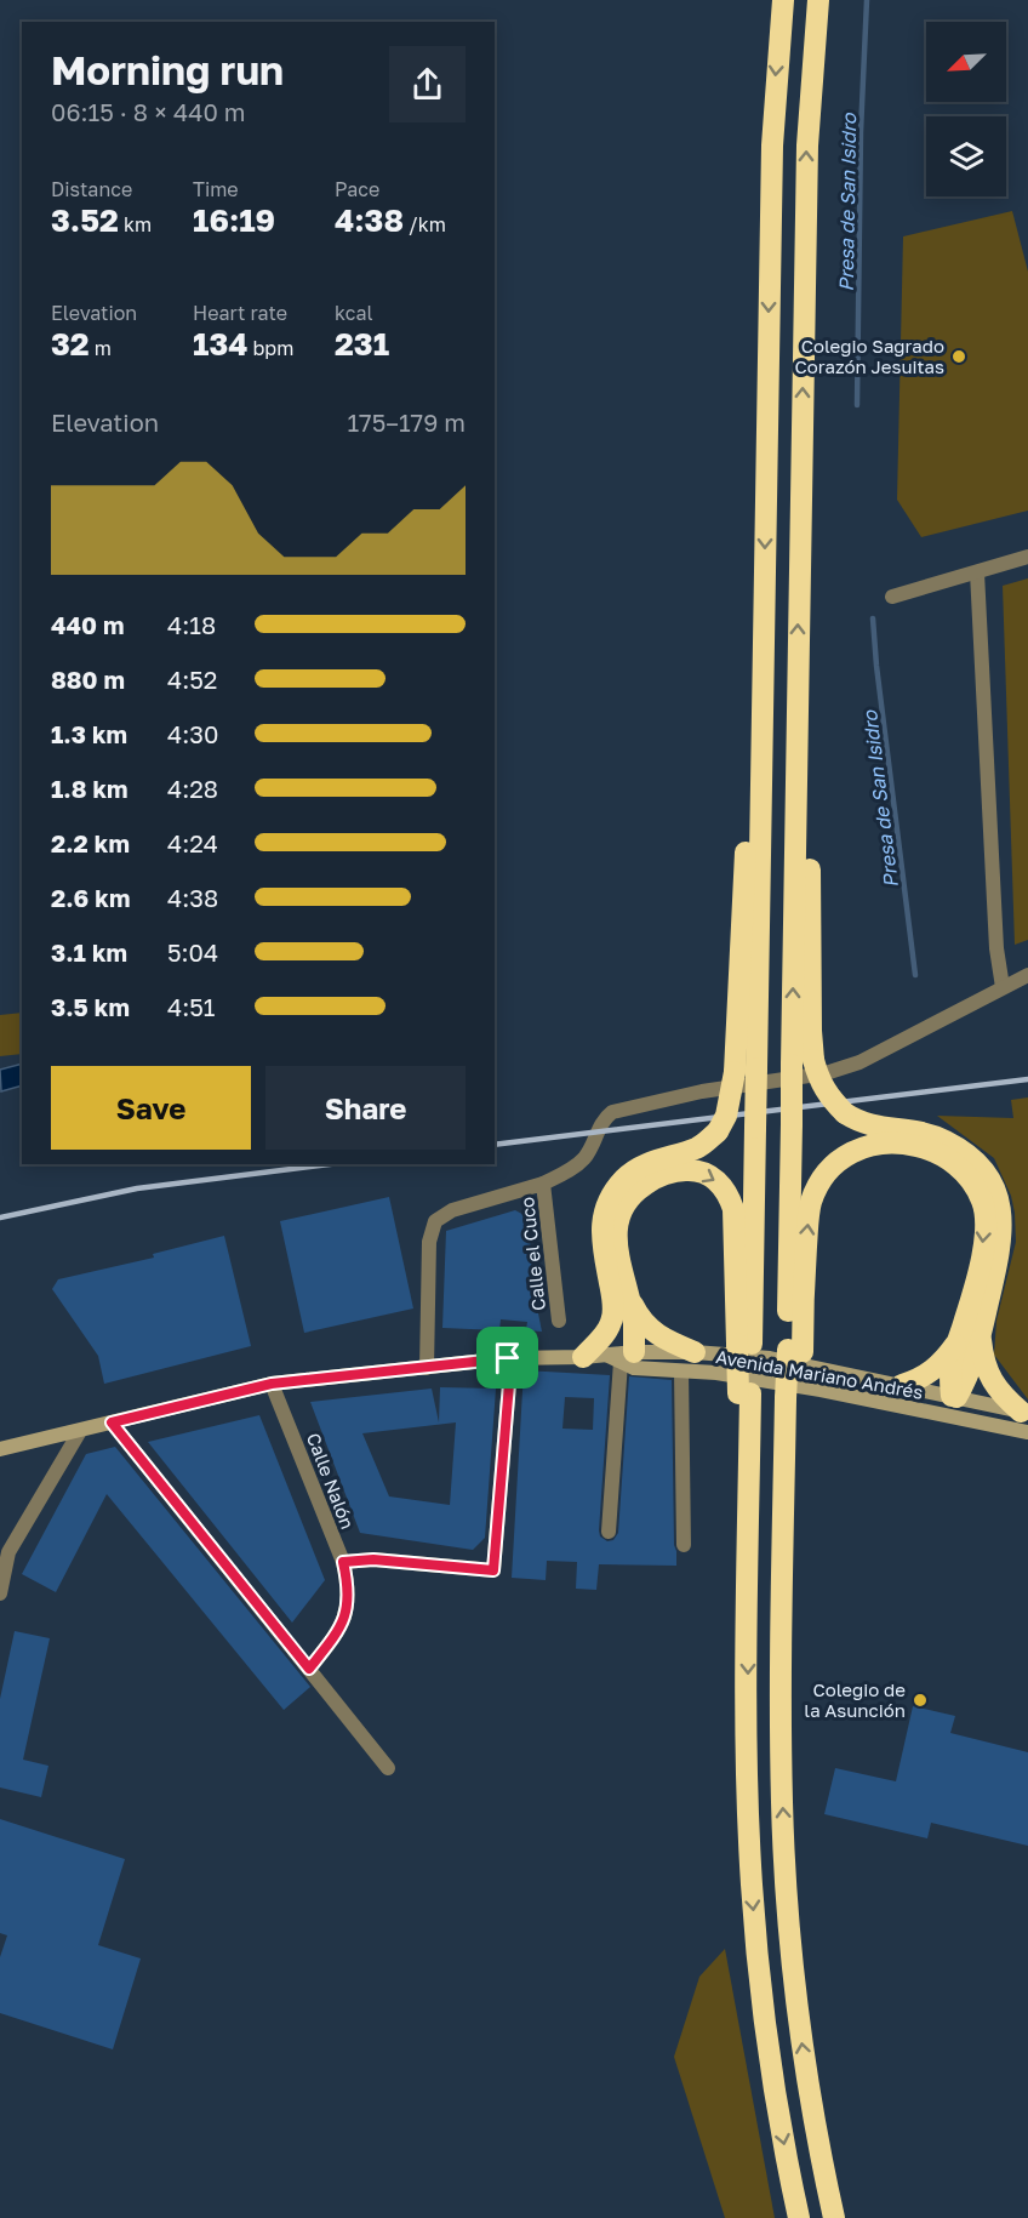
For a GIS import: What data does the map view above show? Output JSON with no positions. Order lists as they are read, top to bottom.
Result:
{
  "streets": {
    "main road": ["Avenida Mariano Andrés"],
    "street": ["Calle el Cuco", "Calle Nalón"]
  },
  "crossings": [
    ["Calle el Cuco", "Avenida Mariano Andrés"],
    ["Avenida Mariano Andrés", "Calle Nalón"]
  ],
  "water": ["Presa de San Isidro"],
  "places": ["Colegio Sagrado Corazón Jesuitas", "Colegio de la Asunción"],
  "north": "bottom left",
  "page": {
    "heading": ["Morning run", "06:15 · 8 × 440 m"],
    "stats": [
      ["Distance", "3.52 km"],
      ["Time", "16:19"],
      ["Pace", "4:38 /km"],
      ["Elevation", "32 m"],
      ["Heart rate", "134 bpm"],
      ["kcal", "231"]
    ],
    "chart": ["Elevation", "175–179 m"],
    "list": [
      {
        "name": "440 m",
        "note": "4:18"
      },
      {
        "name": "880 m",
        "note": "4:52"
      },
      {
        "name": "1.3 km",
        "note": "4:30"
      },
      {
        "name": "1.8 km",
        "note": "4:28"
      },
      {
        "name": "2.2 km",
        "note": "4:24"
      },
      {
        "name": "2.6 km",
        "note": "4:38"
      },
      {
        "name": "3.1 km",
        "note": "5:04"
      },
      {
        "name": "3.5 km",
        "note": "4:51"
      }
    ],
    "buttons": ["Save", "Share"]
  }
}
